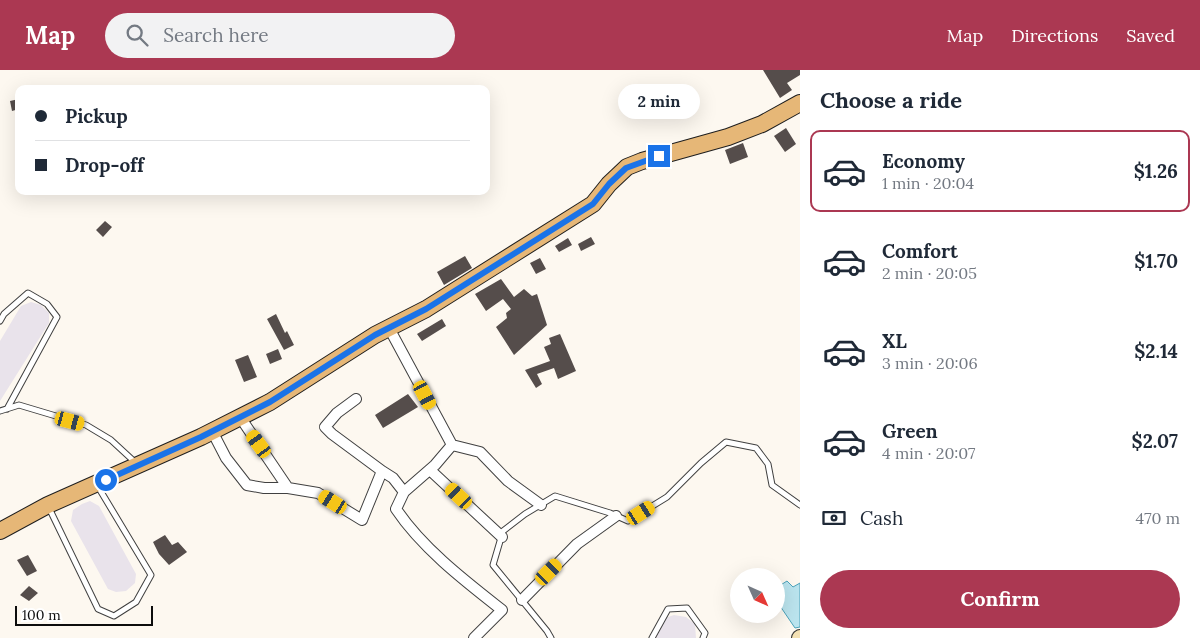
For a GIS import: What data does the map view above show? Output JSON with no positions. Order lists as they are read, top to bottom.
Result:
{
  "scale_bar": "100 m",
  "north": "bottom right",
  "page": {
    "header": "Map",
    "search": "Search here",
    "nav": ["Map", "Directions", "Saved"],
    "heading": "Choose a ride",
    "bubble": "2 min",
    "banner": ["Pickup", "Drop-off"],
    "list": [
      {
        "name": "Economy",
        "note": "1 min · 20:04",
        "value": "$1.26"
      },
      {
        "name": "Comfort",
        "note": "2 min · 20:05",
        "value": "$1.70"
      },
      {
        "name": "XL",
        "note": "3 min · 20:06",
        "value": "$2.14"
      },
      {
        "name": "Green",
        "note": "4 min · 20:07",
        "value": "$2.07"
      }
    ],
    "pay": ["Cash", "470 m"],
    "buttons": "Confirm",
    "scale": "100 m"
  }
}
